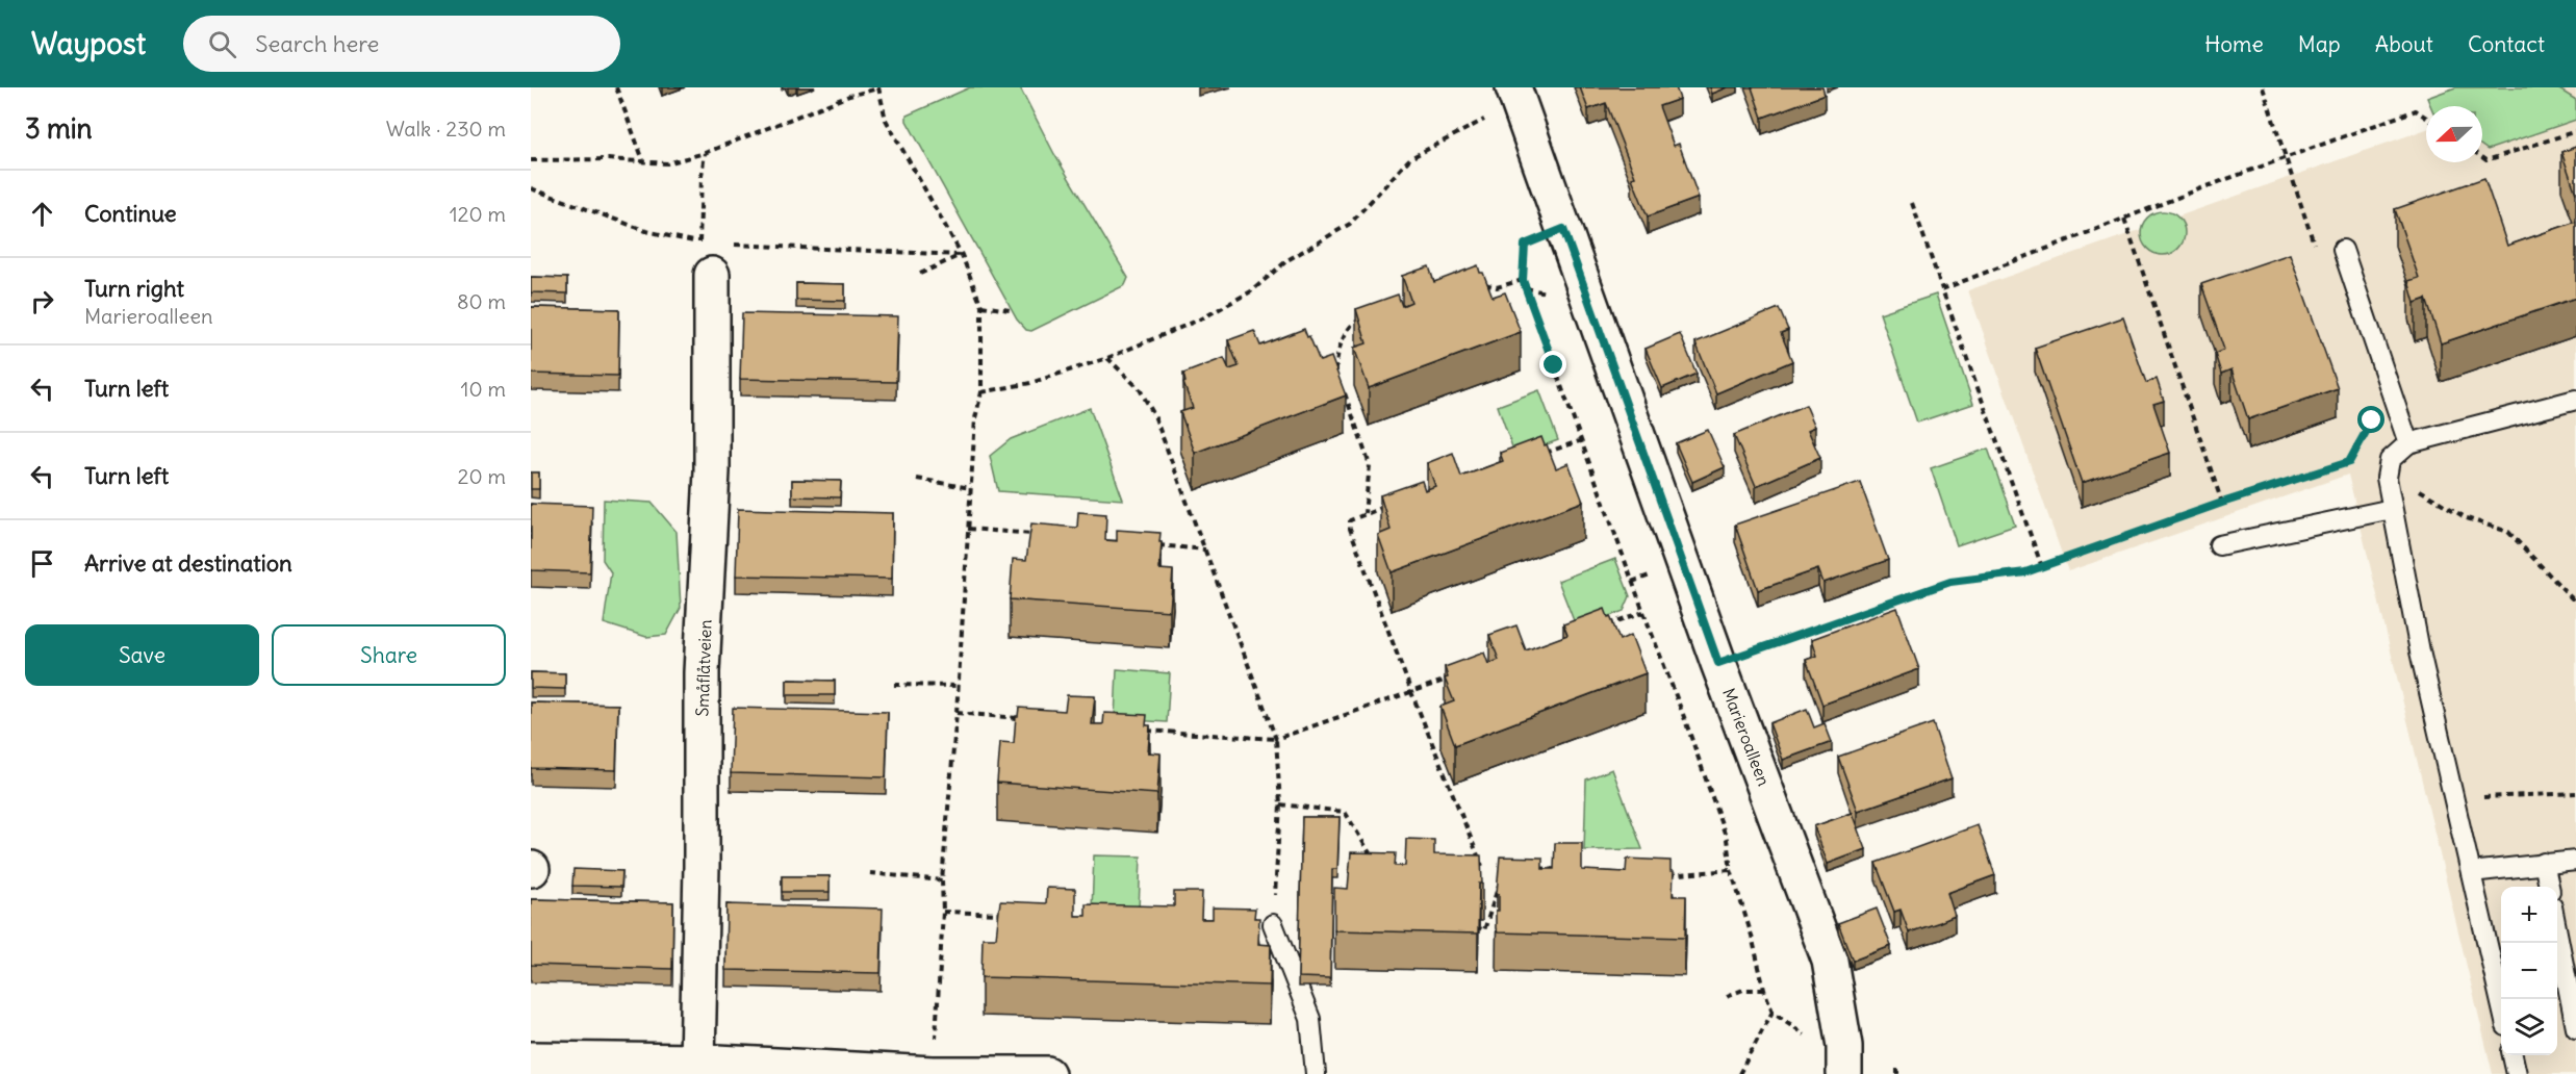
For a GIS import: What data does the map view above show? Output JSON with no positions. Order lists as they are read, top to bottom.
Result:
{
  "streets": {
    "street": ["Småflåtveien", "Marieroalleen"]
  },
  "north": "left",
  "page": {
    "header": "Waypost",
    "search": "Search here",
    "nav": [
      "Home",
      "Map",
      "About",
      "Contact"
    ],
    "heading": ["3 min", "Walk · 230 m"],
    "list": [
      ["Continue", "120 m"],
      ["Turn right", "Marieroalleen", "80 m"],
      ["Turn left", "10 m"],
      ["Turn left", "20 m"],
      "Arrive at destination"
    ],
    "buttons": ["Save", "Share"],
    "map_buttons": ["+", "−"]
  }
}
